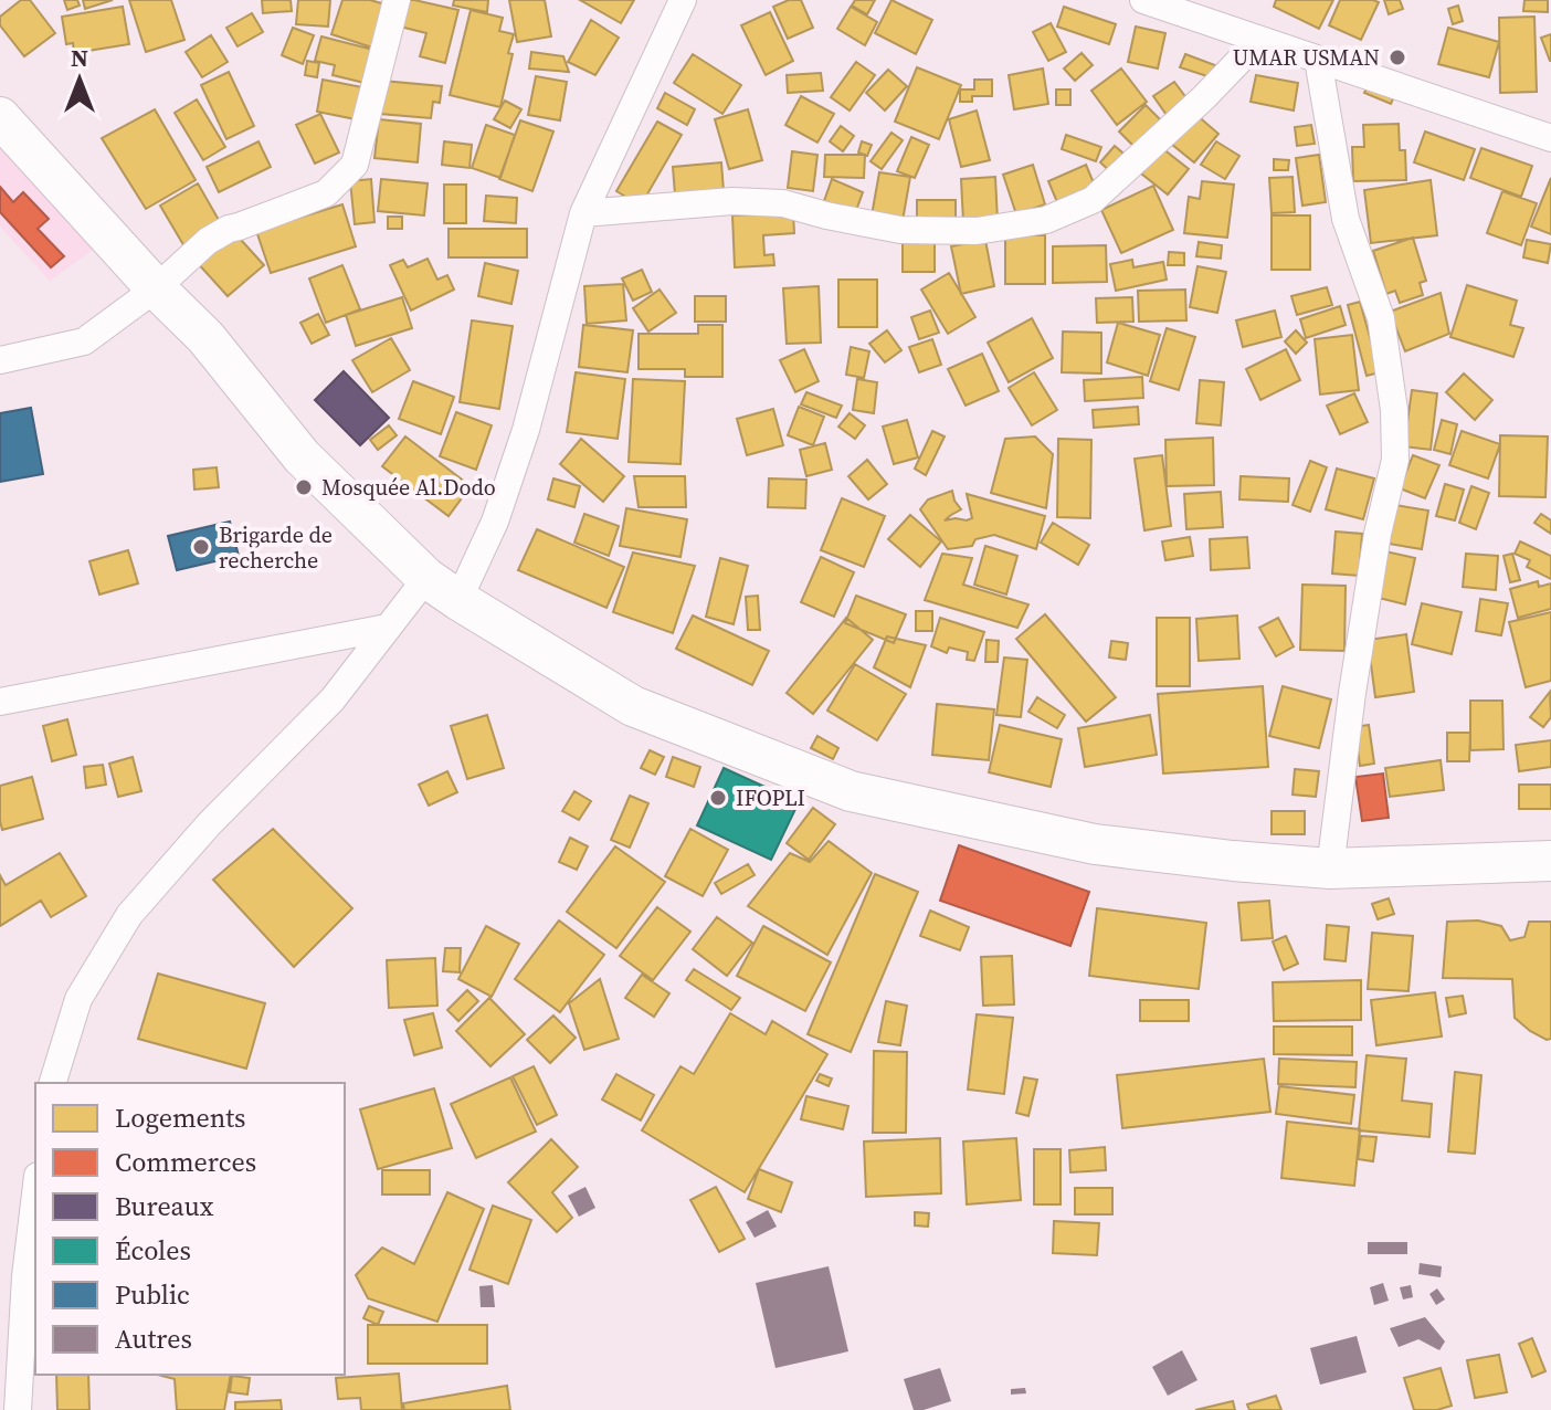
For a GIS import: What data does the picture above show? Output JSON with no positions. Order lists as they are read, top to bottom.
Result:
{
  "places": [
    "UMAR USMAN",
    "Mosquée Al.Dodo",
    "Brigarde de recherche",
    "IFOPLI"
  ],
  "legend": [
    "Logements",
    "Commerces",
    "Bureaux",
    "Écoles",
    "Public",
    "Autres"
  ],
  "north": "top"
}
